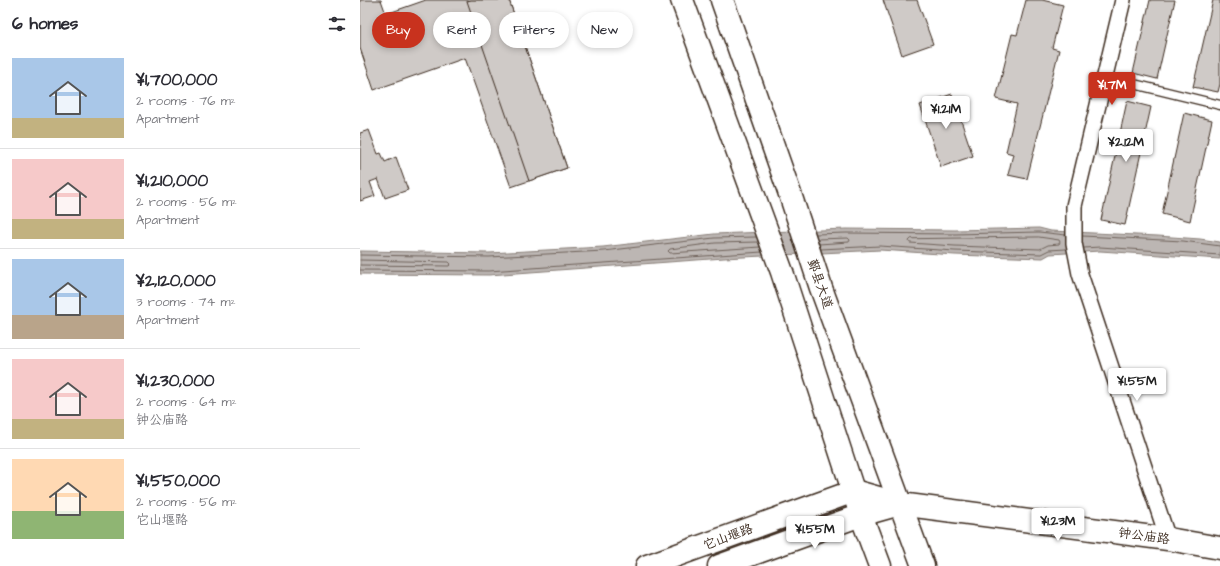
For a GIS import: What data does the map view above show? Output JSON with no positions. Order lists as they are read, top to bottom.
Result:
{
  "streets": {
    "main road": ["鄞县大道", "钟公庙路", "它山堰路"]
  },
  "crossings": [
    ["鄞县大道", "钟公庙路"],
    ["鄞县大道", "它山堰路"],
    ["钟公庙路", "它山堰路"]
  ],
  "page": {
    "heading": "6 homes",
    "chip": [
      "Buy",
      "Rent",
      "Filters",
      "New"
    ],
    "list": [
      {
        "name": "¥1,700,000",
        "note": "2 rooms · 76 m² · Apartment"
      },
      {
        "name": "¥1,210,000",
        "note": "2 rooms · 56 m² · Apartment"
      },
      {
        "name": "¥2,120,000",
        "note": "3 rooms · 74 m² · Apartment"
      },
      {
        "name": "¥1,230,000",
        "note": "2 rooms · 64 m² · 钟公庙路"
      },
      {
        "name": "¥1,550,000",
        "note": "2 rooms · 56 m² · 它山堰路"
      }
    ],
    "price": [
      "¥1.7M",
      "¥1.21M",
      "¥2.12M",
      "¥1.55M",
      "¥1.23M",
      "¥1.55M"
    ]
  }
}
